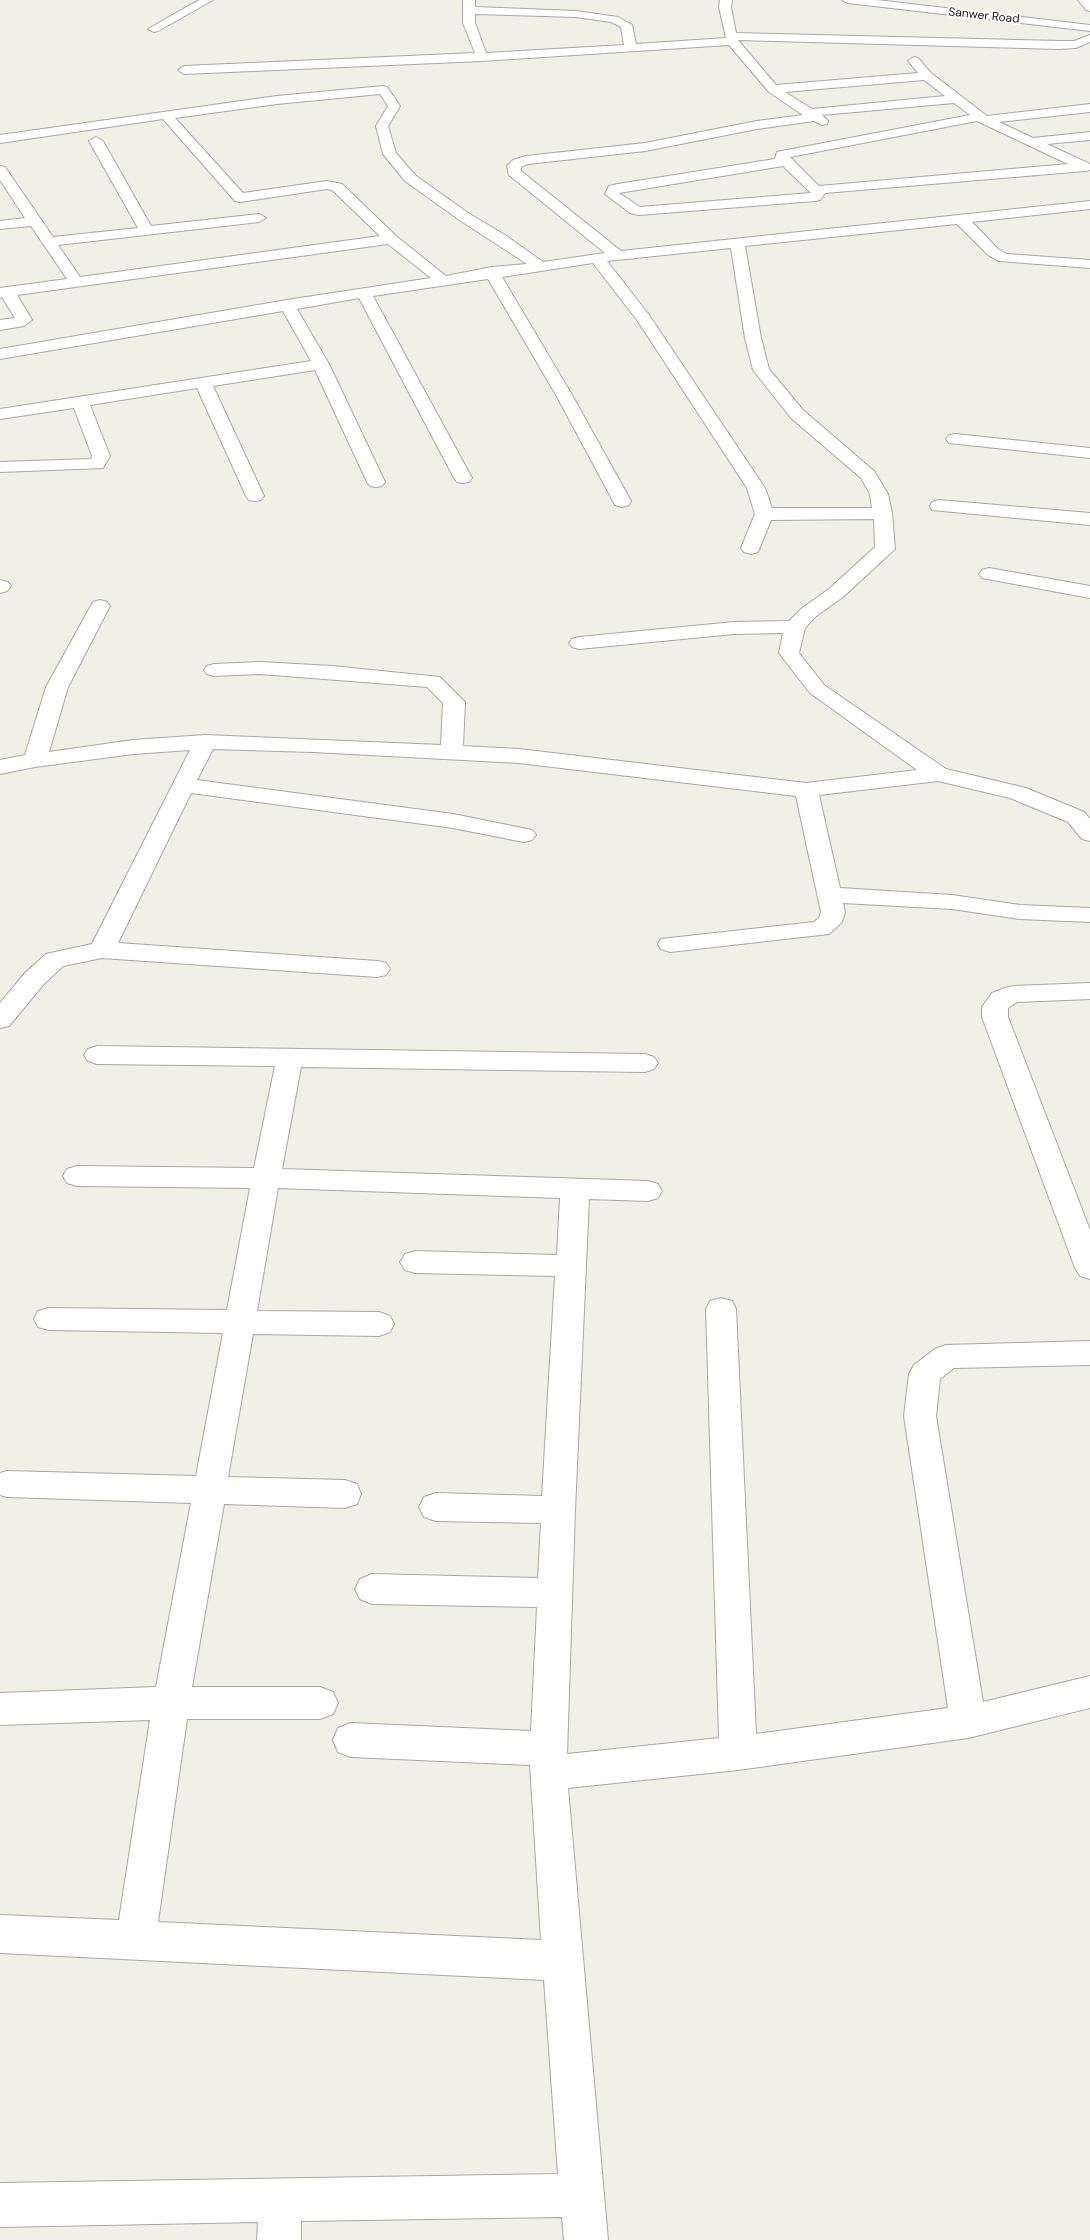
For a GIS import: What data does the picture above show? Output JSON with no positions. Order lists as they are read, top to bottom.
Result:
{
  "streets": {
    "street": ["Sanwer Road"]
  }
}
